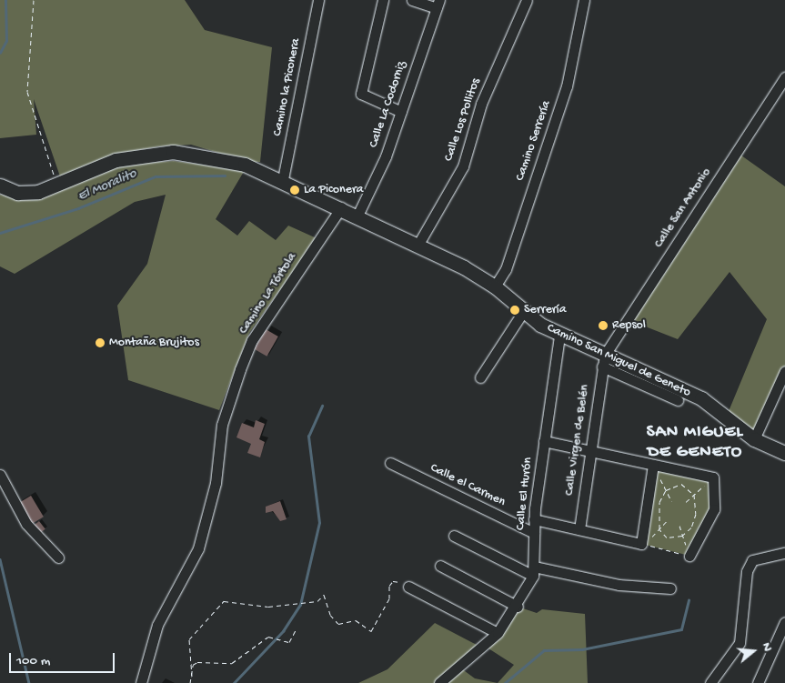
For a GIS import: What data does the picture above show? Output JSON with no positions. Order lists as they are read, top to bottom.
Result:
{
  "streets": {
    "main road": ["Camino San Miguel de Geneto"],
    "street": [
      "Camino la Piconera",
      "Calle La Codorniz",
      "Calle Los Pollitos",
      "Camino Serrería",
      "Calle San Antonio",
      "Camino La Tórtola",
      "Calle Virgen de Belén",
      "Calle el Carmen",
      "Calle El Hurón"
    ]
  },
  "crossings": [
    ["Camino la Piconera", "Camino San Miguel de Geneto"],
    ["Calle La Codorniz", "Camino San Miguel de Geneto"],
    ["Calle Los Pollitos", "Camino San Miguel de Geneto"],
    ["Camino Serrería", "Camino San Miguel de Geneto"],
    ["Calle San Antonio", "Camino San Miguel de Geneto"],
    ["Calle San Antonio", "Calle Virgen de Belén"],
    ["Camino La Tórtola", "Camino San Miguel de Geneto"],
    ["Camino San Miguel de Geneto", "Calle Virgen de Belén"],
    ["Camino San Miguel de Geneto", "Calle El Hurón"],
    ["Calle el Carmen", "Calle El Hurón"]
  ],
  "districts": ["SAN MIGUEL DE GENETO"],
  "water": ["El Moralito"],
  "places": [
    "La Piconera",
    "Serrería",
    "Repsol",
    "Montaña Brujitos"
  ],
  "scale_bar": "100 m",
  "north": "right"
}
